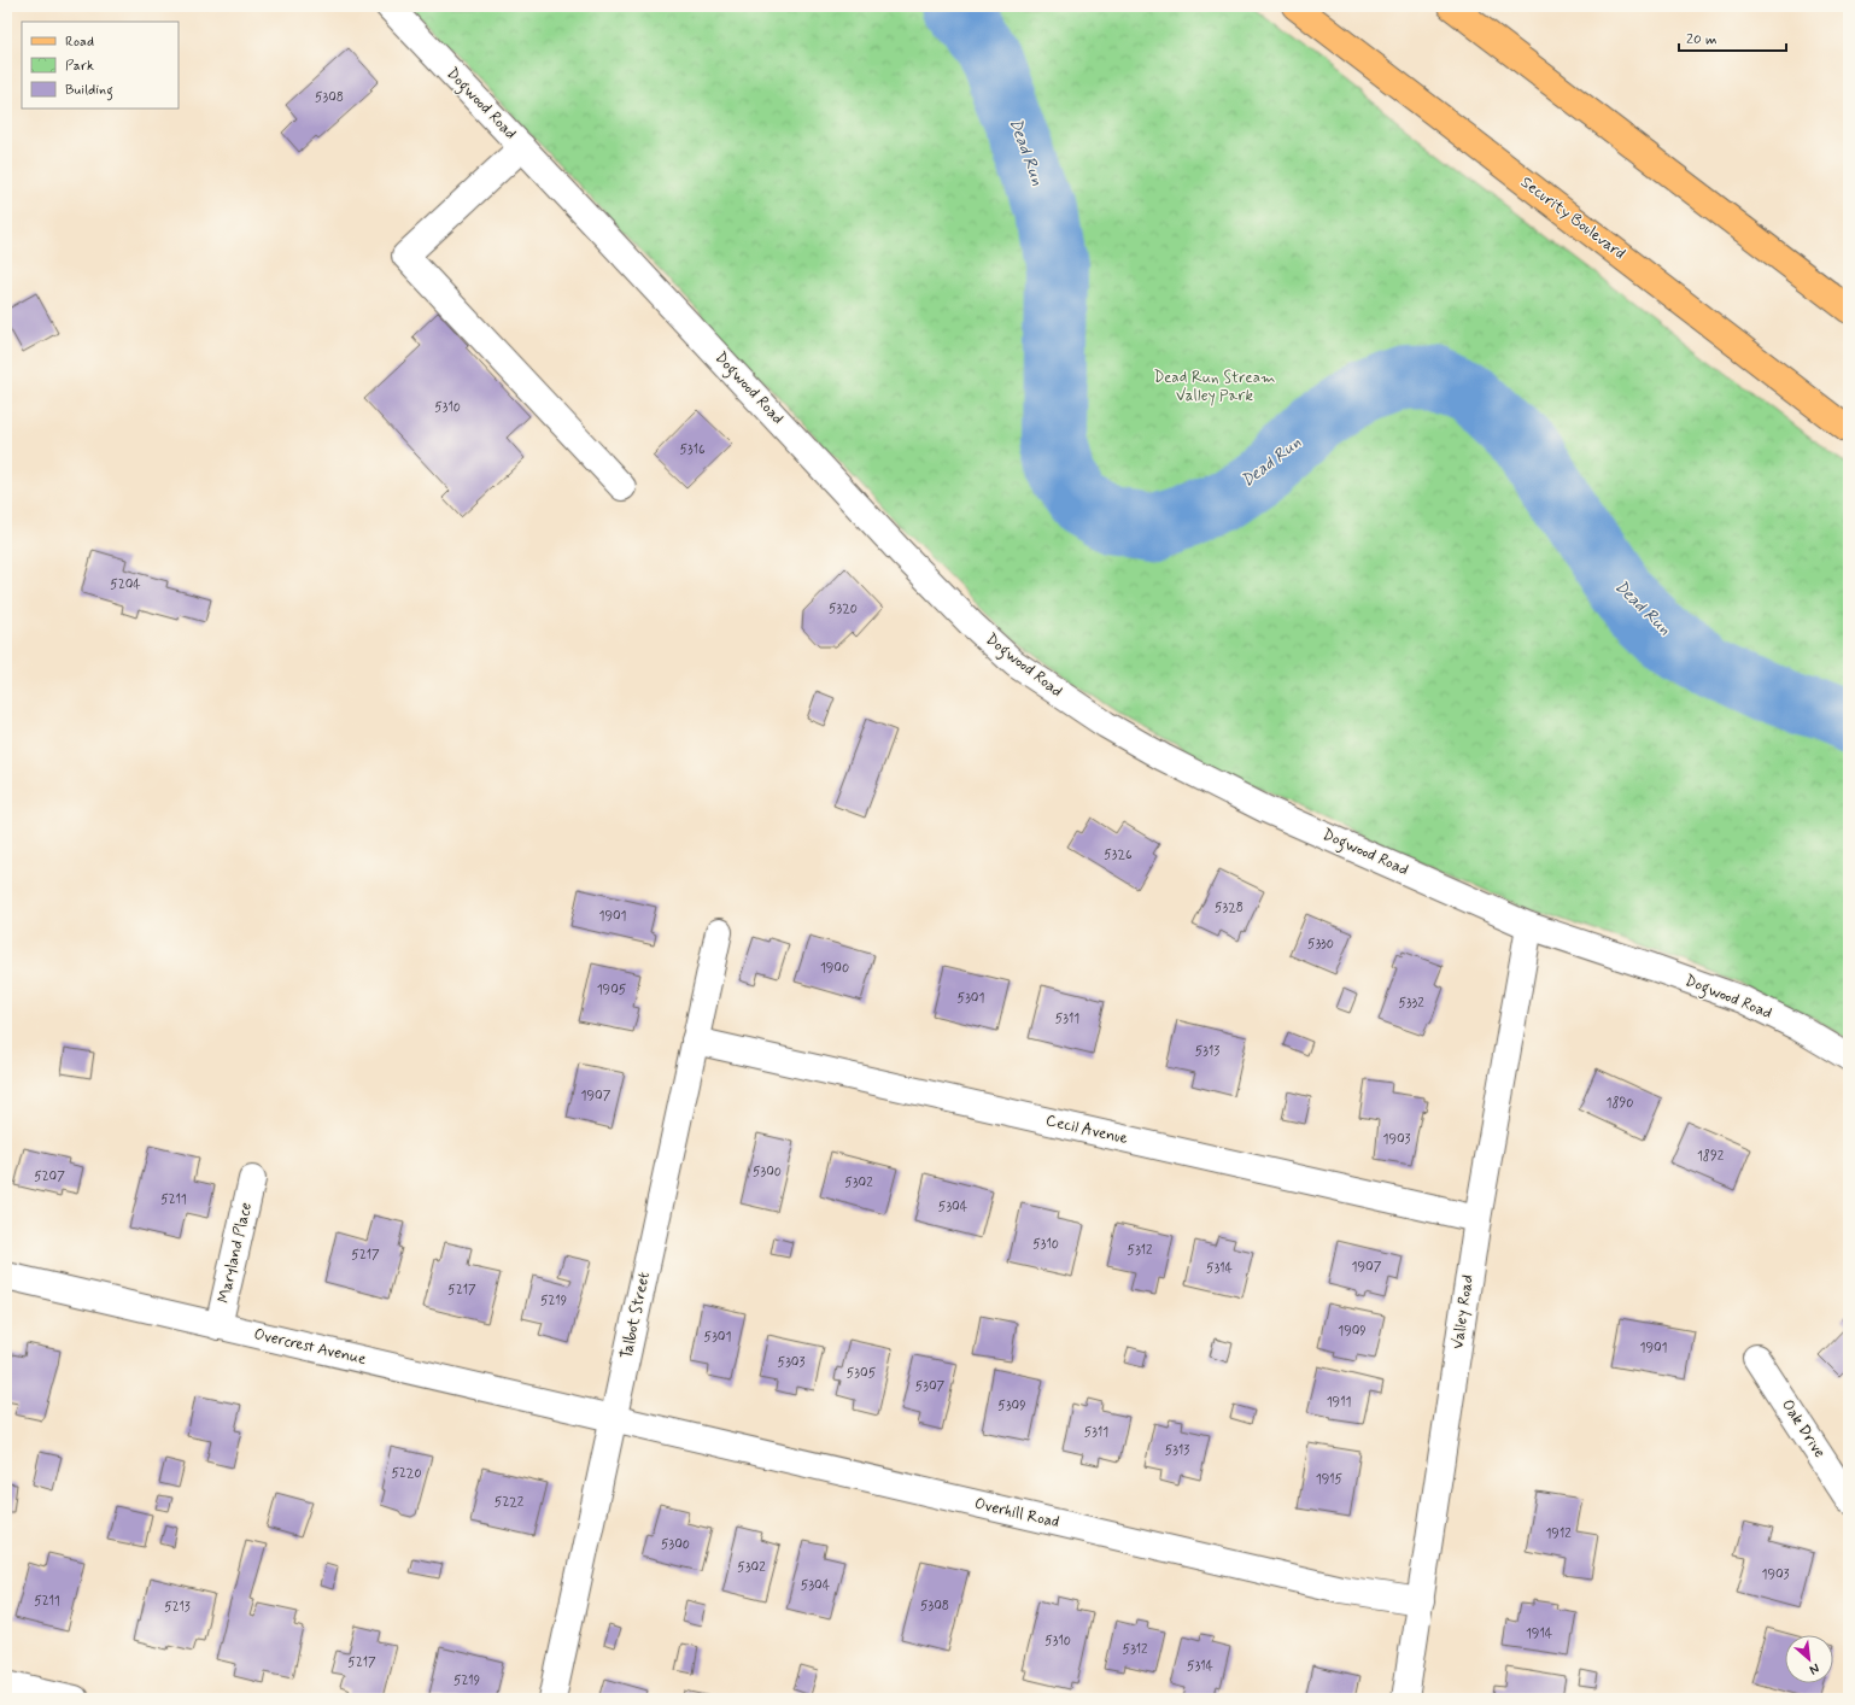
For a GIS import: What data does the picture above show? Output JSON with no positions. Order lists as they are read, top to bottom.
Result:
{
  "streets": {
    "main road": ["Security Boulevard"],
    "street": [
      "Dogwood Road",
      "Cecil Avenue",
      "Maryland Place",
      "Valley Road",
      "Talbot Street",
      "Overcrest Avenue",
      "Oak Drive",
      "Overhill Road"
    ]
  },
  "crossings": [
    ["Dogwood Road", "Valley Road"],
    ["Cecil Avenue", "Valley Road"],
    ["Cecil Avenue", "Talbot Street"],
    ["Maryland Place", "Overcrest Avenue"],
    ["Valley Road", "Overhill Road"],
    ["Talbot Street", "Overcrest Avenue"],
    ["Talbot Street", "Overhill Road"],
    ["Overcrest Avenue", "Overhill Road"]
  ],
  "water": ["Dead Run"],
  "parks": ["Dead Run Stream Valley Park"],
  "house_numbers": [
    "5308",
    "5310",
    "5316",
    "5204",
    "5320",
    "5326",
    "5328",
    "1901",
    "5330",
    "1900",
    "1905",
    "5301",
    "5332",
    "5311",
    "5313",
    "1907",
    "1890",
    "1903",
    "1892",
    "5300",
    "5207",
    "5302",
    "5211",
    "5304",
    "5310",
    "5312",
    "5217",
    "1907",
    "5314",
    "5217",
    "5219",
    "1909",
    "5301",
    "1901",
    "5303",
    "5305",
    "5307",
    "1911",
    "5309",
    "5311",
    "5313",
    "5220",
    "1915",
    "5222",
    "1912",
    "5300",
    "5302",
    "1903",
    "5304",
    "5211",
    "5308",
    "5213",
    "1914",
    "5310",
    "5312",
    "5217",
    "5314",
    "5219"
  ],
  "legend": ["Road", "Park", "Building"],
  "scale_bar": "20 m",
  "north": "bottom right"
}
